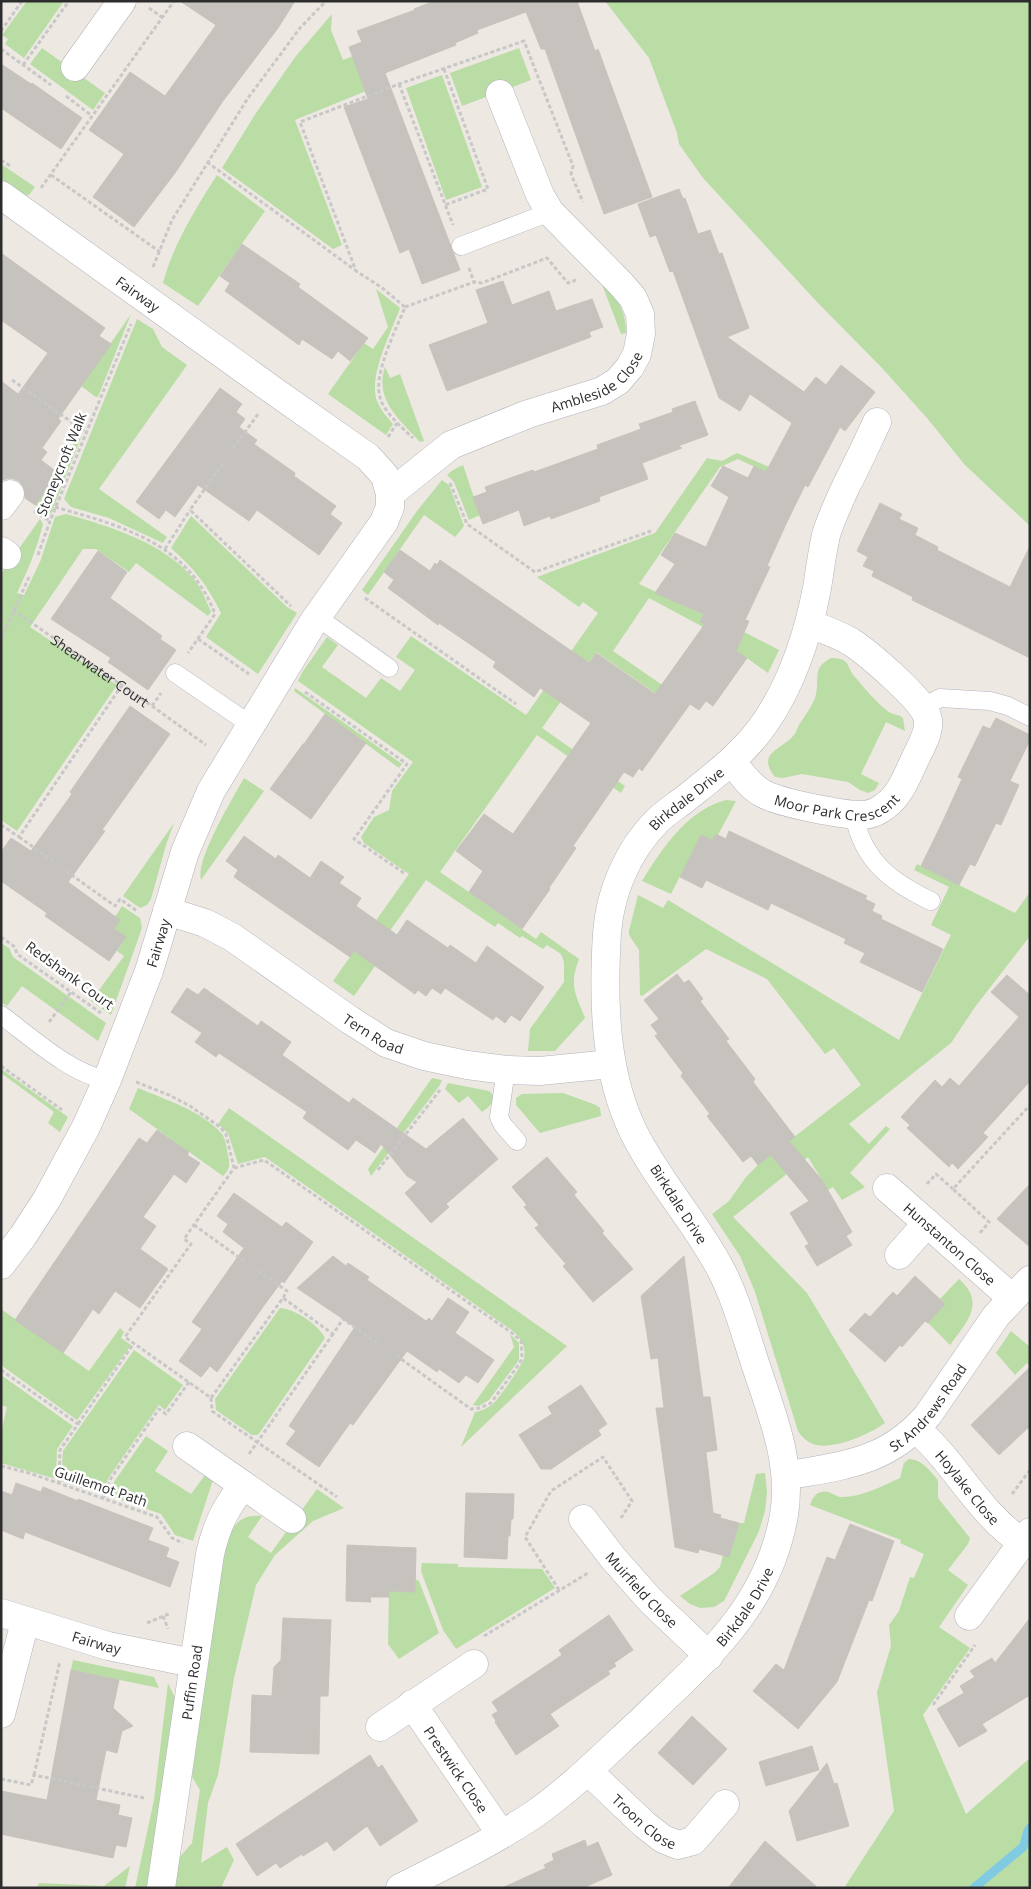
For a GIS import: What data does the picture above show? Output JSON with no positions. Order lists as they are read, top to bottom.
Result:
{
  "streets": {
    "street": [
      "Fairway",
      "Ambleside Close",
      "Moor Park Crescent",
      "Birkdale Drive",
      "Tern Road",
      "Hunstanton Close",
      "St Andrews Road",
      "Hoylake Close",
      "Muirfield Close",
      "Puffin Road",
      "Prestwick Close",
      "Troon Close"
    ],
    "path": [
      "Stoneycroft Walk",
      "Shearwater Court",
      "Redshank Court",
      "Guillemot Path"
    ]
  },
  "crossings": [
    ["Fairway", "Ambleside Close"],
    ["Fairway", "Stoneycroft Walk"],
    ["Fairway", "Redshank Court"],
    ["Fairway", "Tern Road"],
    ["Fairway", "Puffin Road"],
    ["Moor Park Crescent", "Birkdale Drive"],
    ["Birkdale Drive", "Tern Road"],
    ["Birkdale Drive", "St Andrews Road"],
    ["Birkdale Drive", "Muirfield Close"],
    ["Birkdale Drive", "Prestwick Close"],
    ["Birkdale Drive", "Troon Close"],
    ["Hunstanton Close", "St Andrews Road"],
    ["St Andrews Road", "Hoylake Close"],
    ["Guillemot Path", "Puffin Road"]
  ]
}
